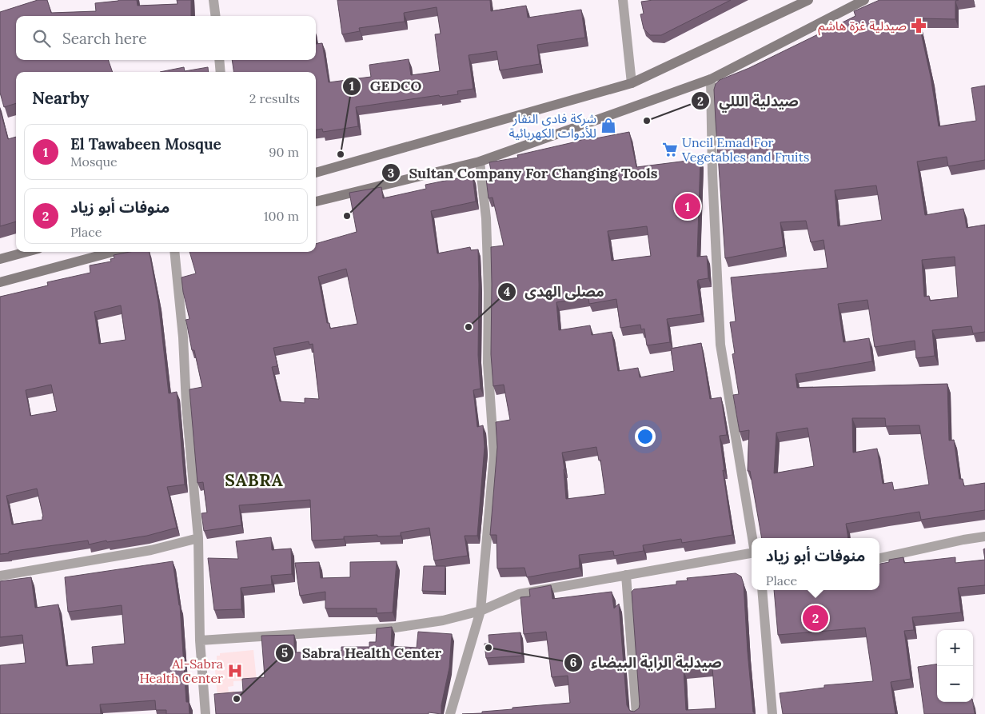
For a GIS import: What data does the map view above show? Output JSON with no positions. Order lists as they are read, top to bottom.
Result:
{
  "districts": ["SABRA"],
  "places": {
    "pharmacy": ["صيدلية غزة هاشم"],
    "other": [
      "صيدلية الللي",
      "GEDCO",
      "Sultan Company For Changing Tools",
      "مصلى الهدى",
      "صيدلية الراية البيضاء",
      "Sabra Health Center"
    ],
    "shop": ["شركة فادي النفار للأدوات الكهربائية"],
    "supermarket": ["Uncil Emad For Vegetables and Fruits"],
    "hospital": ["Al-Sabra Health Center"]
  },
  "page": {
    "search": "Search here",
    "heading": ["Nearby", "2 results"],
    "list": [
      {
        "mark": "1",
        "name": "El Tawabeen Mosque",
        "note": "Mosque",
        "value": "90 m"
      },
      {
        "mark": "2",
        "name": "منوفات أبو زياد",
        "note": "Place",
        "value": "100 m"
      }
    ],
    "pins": ["1", "2"],
    "popup": ["منوفات أبو زياد", "Place"],
    "map_buttons": ["+", "−"]
  }
}
